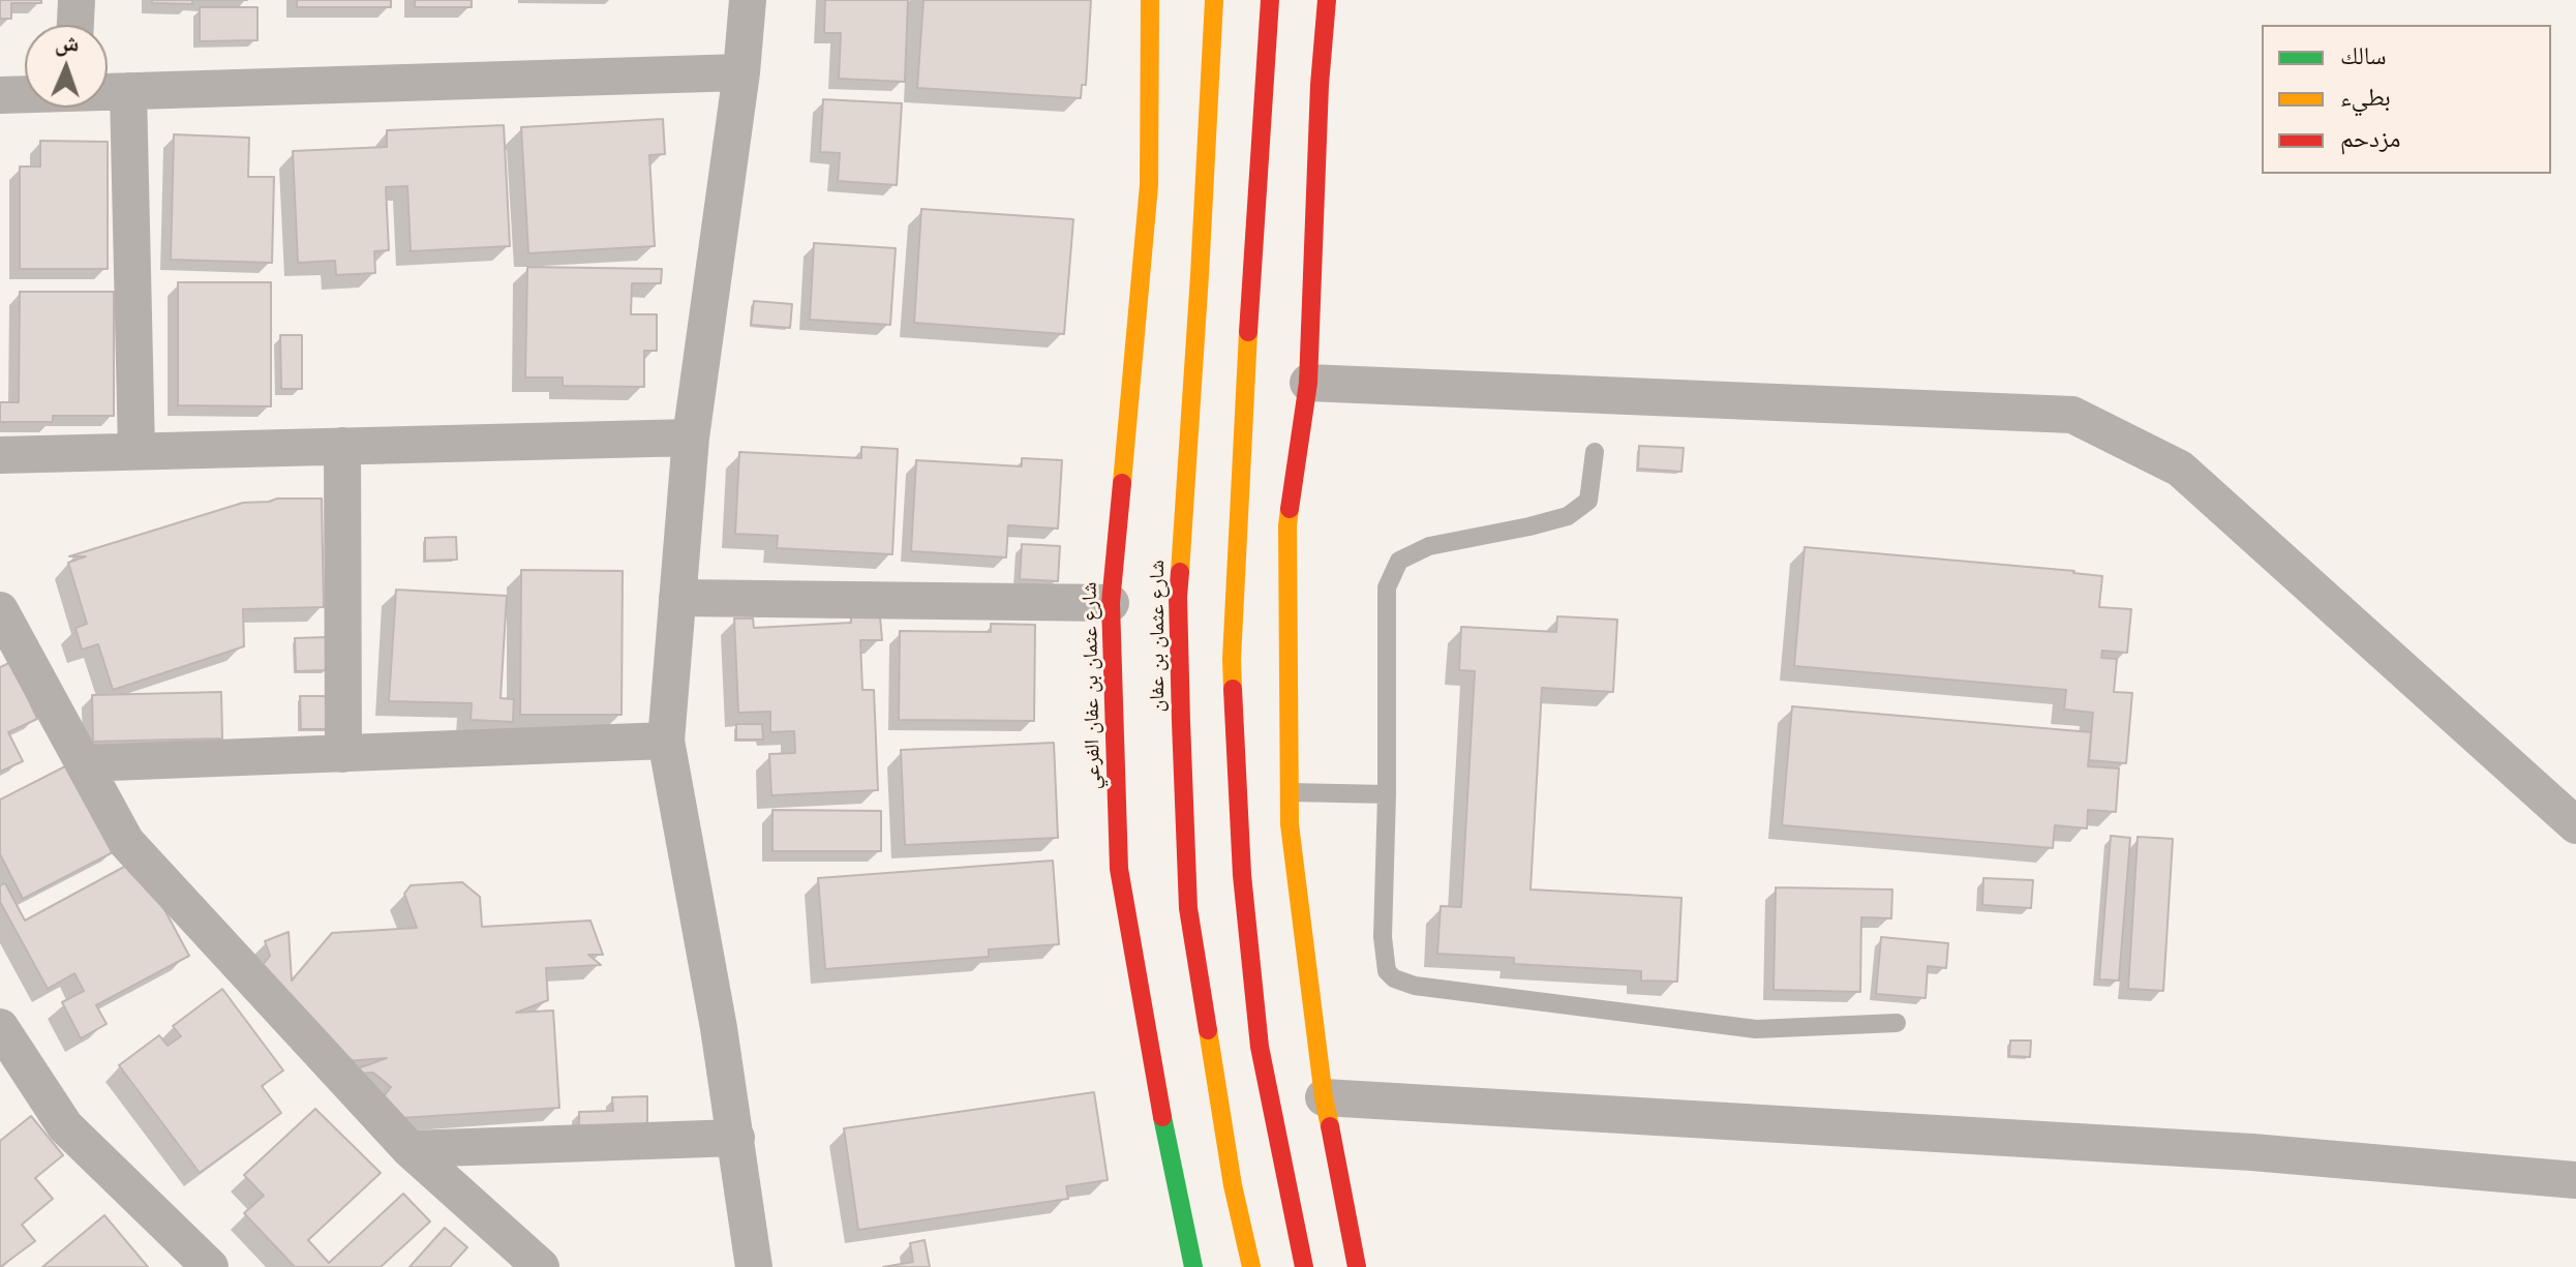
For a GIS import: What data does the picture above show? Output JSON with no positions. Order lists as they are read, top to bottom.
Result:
{
  "streets": {
    "main road": ["شارع عثمان بن عفان", "شارع عثمان بن عفان الفرعي"]
  },
  "legend": ["سالك", "بطيء", "مزدحم"],
  "north": "top"
}
